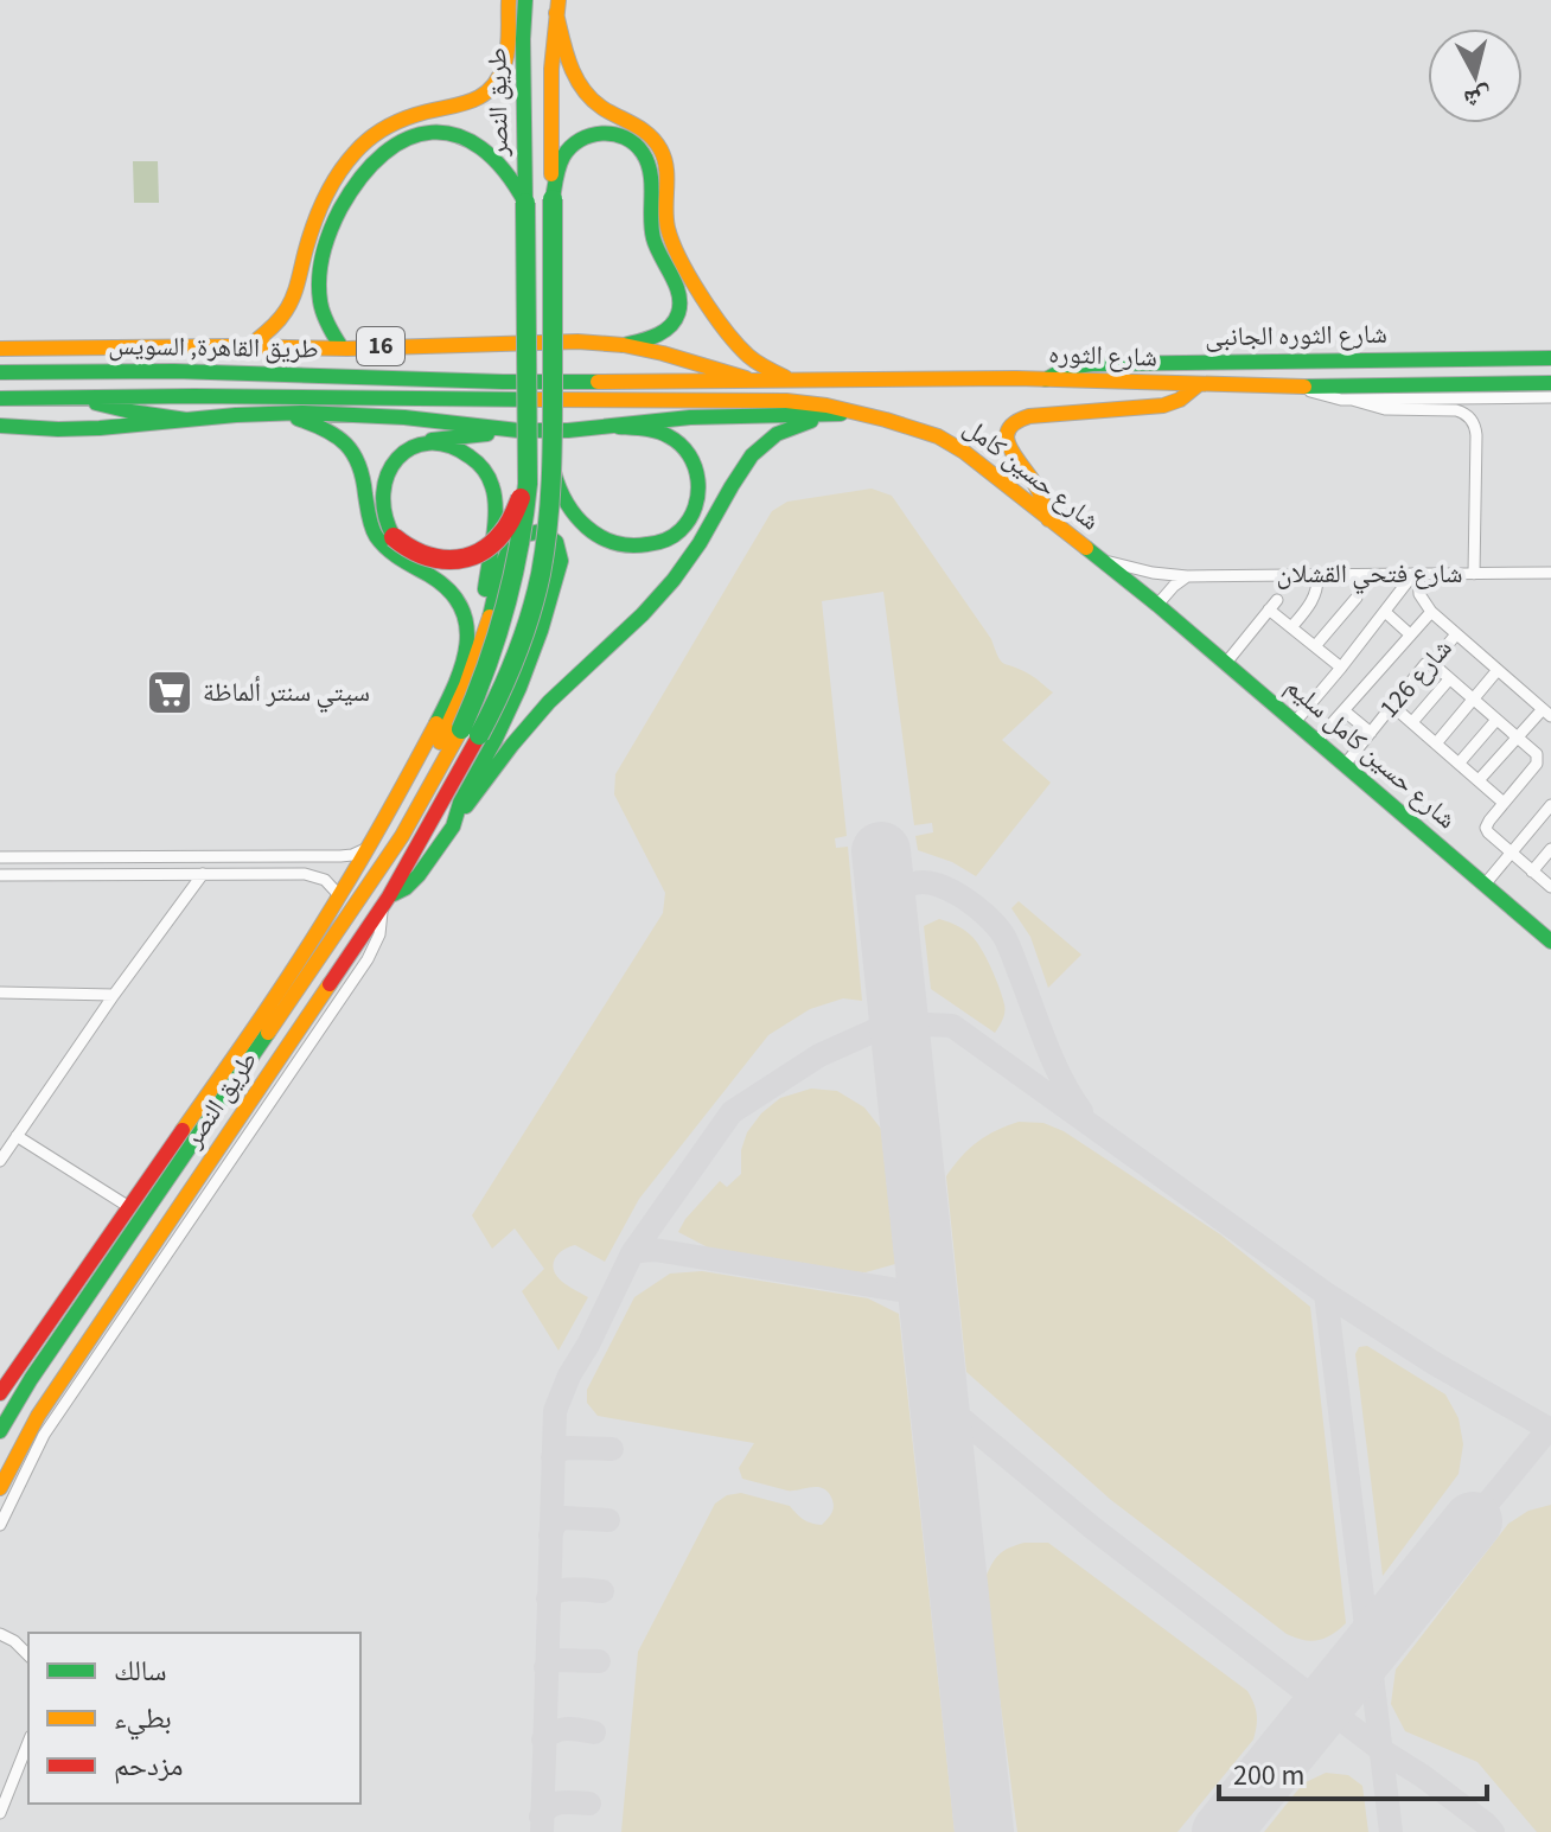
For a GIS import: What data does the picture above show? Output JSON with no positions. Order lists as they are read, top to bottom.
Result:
{
  "streets": {
    "main road": [
      "طريق النصر",
      "شارع الثوره الجانبى",
      "16",
      "طريق القاهرة, السويس",
      "شارع الثوره",
      "شارع حسين كامل",
      "شارع حسين كامل سليم"
    ],
    "street": ["شارع فتحي القشلان", "شارع 126"]
  },
  "crossings": [
    ["شارع الثوره الجانبى", "شارع الثوره"],
    ["16", "شارع الثوره"],
    ["طريق القاهرة, السويس", "شارع الثوره"],
    ["شارع حسين كامل", "شارع فتحي القشلان"],
    ["شارع حسين كامل", "شارع حسين كامل سليم"],
    ["شارع 126", "شارع حسين كامل سليم"]
  ],
  "places": {
    "supermarket": ["سيتي سنتر ألماظة"]
  },
  "legend": ["سالك", "بطيء", "مزدحم"],
  "scale_bar": "200 m",
  "north": "bottom"
}
